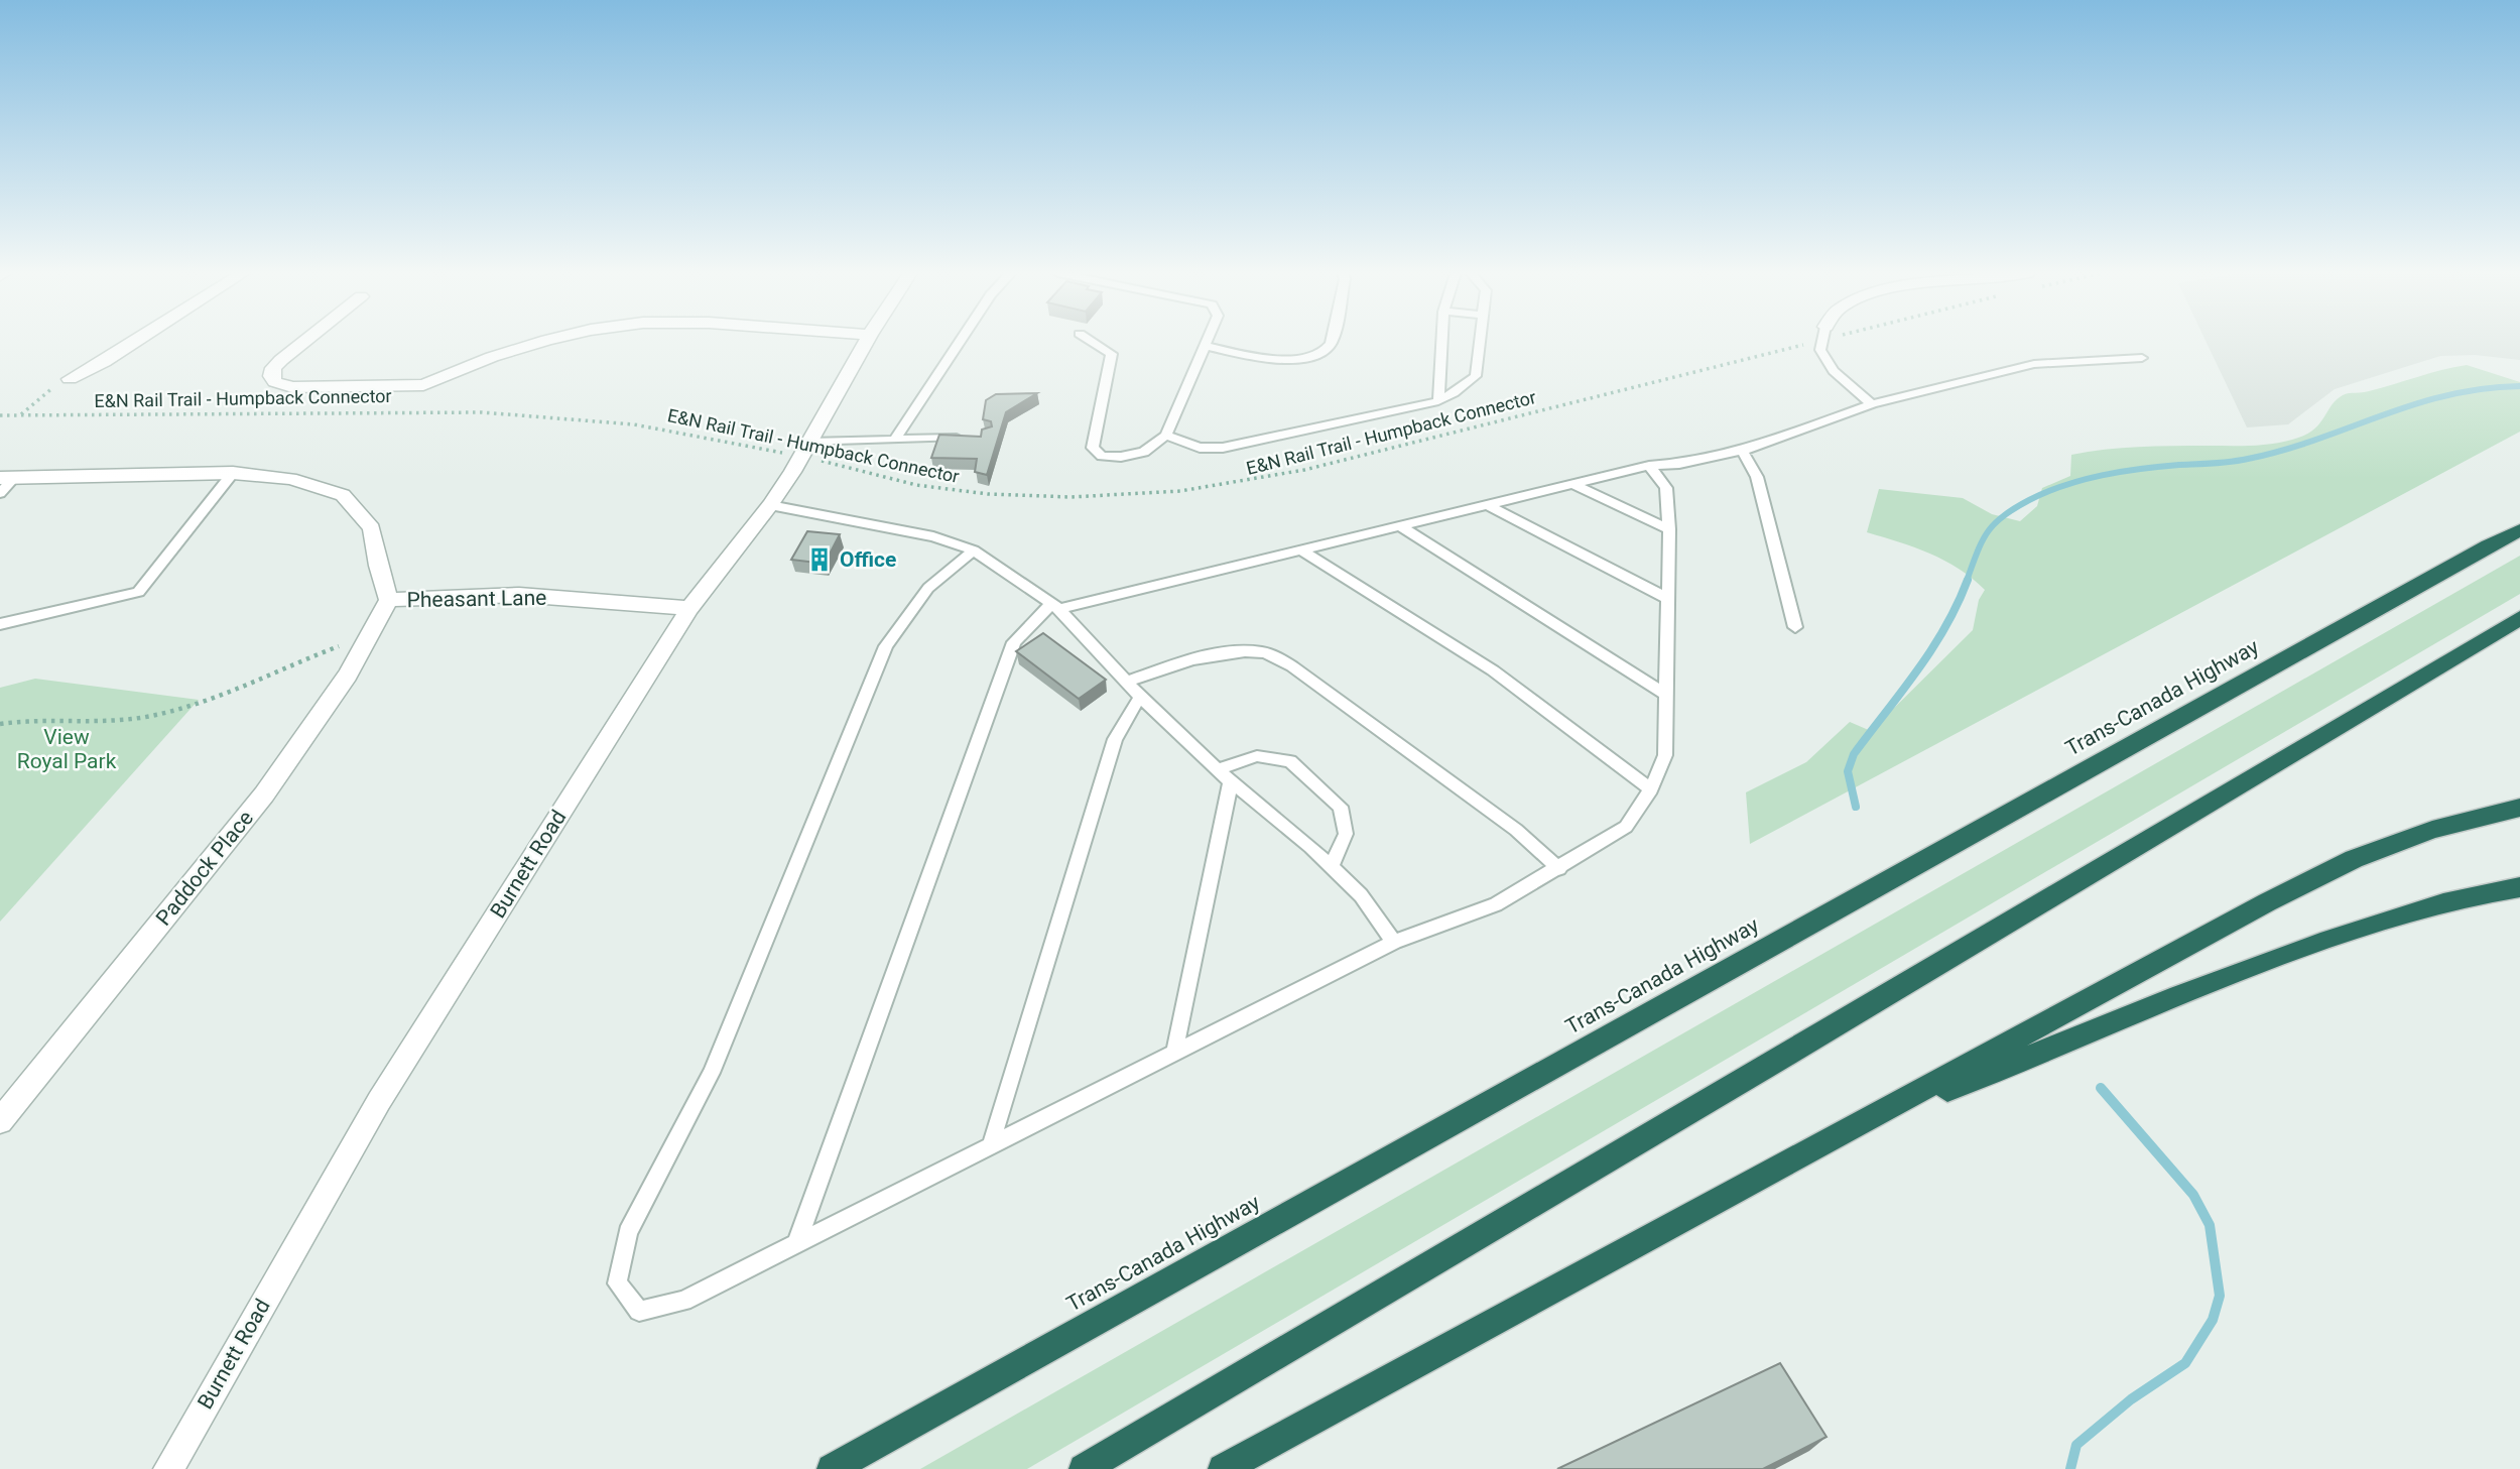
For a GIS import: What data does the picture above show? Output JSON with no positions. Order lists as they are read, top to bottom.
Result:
{
  "streets": {
    "highway": ["Trans-Canada Highway"],
    "street": ["Pheasant Lane", "Burnett Road", "Paddock Place"],
    "path": ["E&N Rail Trail - Humpback Connector"]
  },
  "crossings": [
    ["E&N Rail Trail - Humpback Connector", "Burnett Road"],
    ["Pheasant Lane", "Burnett Road"],
    ["Pheasant Lane", "Paddock Place"]
  ],
  "parks": ["View Royal Park"],
  "places": {
    "building": ["Office"]
  }
}
